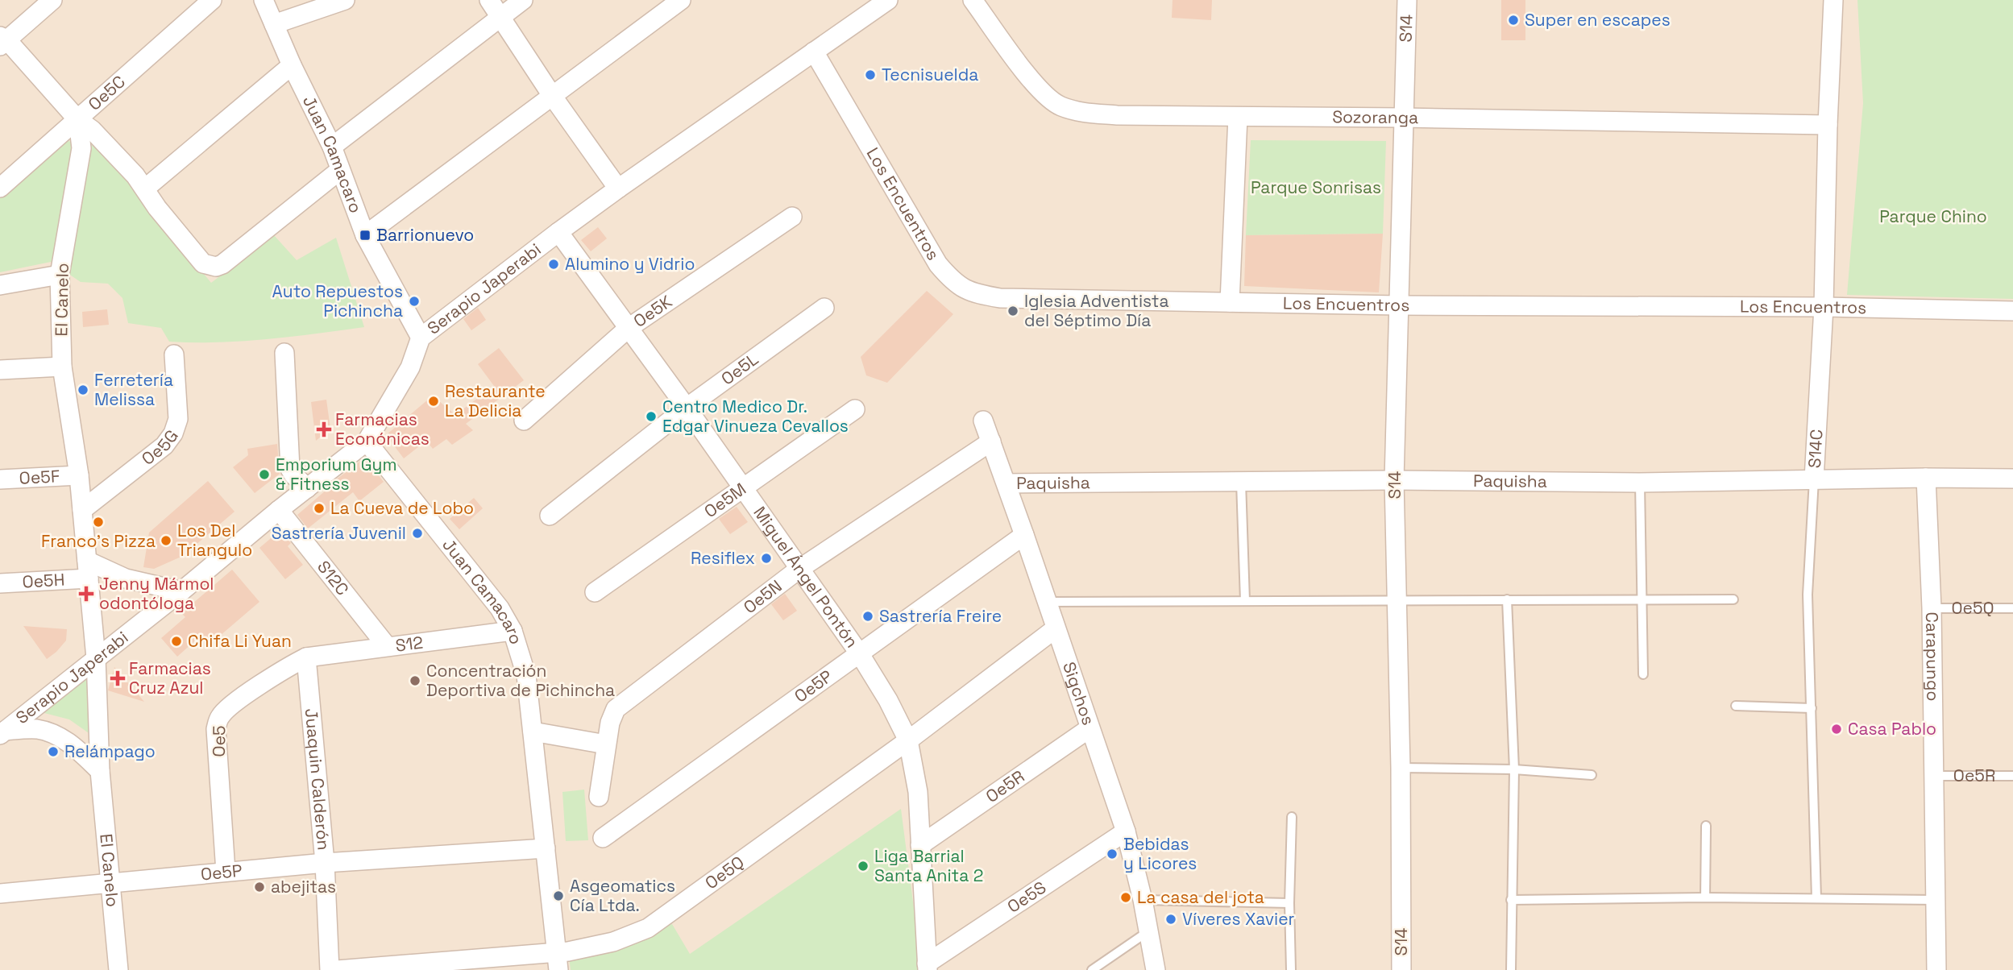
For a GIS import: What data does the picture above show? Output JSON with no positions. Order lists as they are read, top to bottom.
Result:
{
  "streets": {
    "street": [
      "S14",
      "Oe5C",
      "Sozoranga",
      "Juan Camacaro",
      "Los Encuentros",
      "Serapio Japerabi",
      "El Canelo",
      "Oe5K",
      "Oe5L",
      "Oe5G",
      "S14C",
      "Oe5F",
      "Paquisha",
      "Oe5M",
      "Miguel Ángel Pontón",
      "S12C",
      "Oe5H",
      "Oe5N",
      "Oe5Q",
      "S12",
      "Carapungo",
      "Oe5P",
      "Sigchos",
      "Oe5",
      "Oe5R",
      "Juaquin Calderón",
      "Oe5S"
    ]
  },
  "crossings": [
    ["S14", "Sozoranga"],
    ["S14", "Los Encuentros"],
    ["S14", "Paquisha"],
    ["Oe5C", "El Canelo"],
    ["Sozoranga", "S14C"],
    ["Juan Camacaro", "Serapio Japerabi"],
    ["Juan Camacaro", "Oe5Q"],
    ["Juan Camacaro", "S12"],
    ["Juan Camacaro", "Oe5P"],
    ["Los Encuentros", "Serapio Japerabi"],
    ["Los Encuentros", "S14C"],
    ["Serapio Japerabi", "El Canelo"],
    ["Serapio Japerabi", "Miguel Ángel Pontón"],
    ["Serapio Japerabi", "S12C"],
    ["El Canelo", "Oe5G"],
    ["El Canelo", "Oe5F"],
    ["El Canelo", "Oe5H"],
    ["El Canelo", "Oe5P"],
    ["Oe5K", "Miguel Ángel Pontón"],
    ["Oe5L", "Miguel Ángel Pontón"],
    ["S14C", "Paquisha"],
    ["Paquisha", "Carapungo"],
    ["Paquisha", "Sigchos"],
    ["Oe5M", "Miguel Ángel Pontón"],
    ["Miguel Ángel Pontón", "Oe5N"],
    ["Miguel Ángel Pontón", "Oe5Q"],
    ["Miguel Ángel Pontón", "Oe5P"],
    ["Miguel Ángel Pontón", "Oe5R"],
    ["Miguel Ángel Pontón", "Oe5S"],
    ["S12C", "S12"],
    ["Oe5N", "Sigchos"],
    ["Oe5Q", "Carapungo"],
    ["Oe5Q", "Sigchos"],
    ["S12", "Oe5"],
    ["S12", "Juaquin Calderón"],
    ["Carapungo", "Oe5R"],
    ["Oe5P", "Sigchos"],
    ["Oe5P", "Oe5"],
    ["Oe5P", "Juaquin Calderón"],
    ["Sigchos", "Oe5R"],
    ["Sigchos", "Oe5S"],
    ["Oe5", "Juaquin Calderón"]
  ],
  "parks": ["Parque Sonrisas", "Parque Chino"],
  "places": {
    "other": [
      "Super en escapes",
      "Tecnisuelda",
      "Alumino y Vidrio",
      "Auto Repuestos Pichincha",
      "Iglesia Adventista del Séptimo Día",
      "Ferretería Melissa",
      "Restaurante La Delicia",
      "Centro Medico Dr. Edgar Vinueza Cevallos",
      "Emporium Gym & Fitness",
      "La Cueva de Lobo",
      "Franco's Pizza",
      "Sastrería Juvenil",
      "Los Del Triangulo",
      "Resiflex",
      "Sastrería Freire",
      "Chifa Li Yuan",
      "Concentración Deportiva de Pichincha",
      "Casa Pablo",
      "Relámpago",
      "Bebidas y Licores",
      "Liga Barrial Santa Anita 2",
      "abejitas",
      "Asgeomatics Cía Ltda.",
      "La casa del jota",
      "Víveres Xavier"
    ],
    "transit": ["Barrionuevo"],
    "health": ["Farmacias Econónicas", "Jenny Mármol odontóloga", "Farmacias Cruz Azul"]
  }
}
